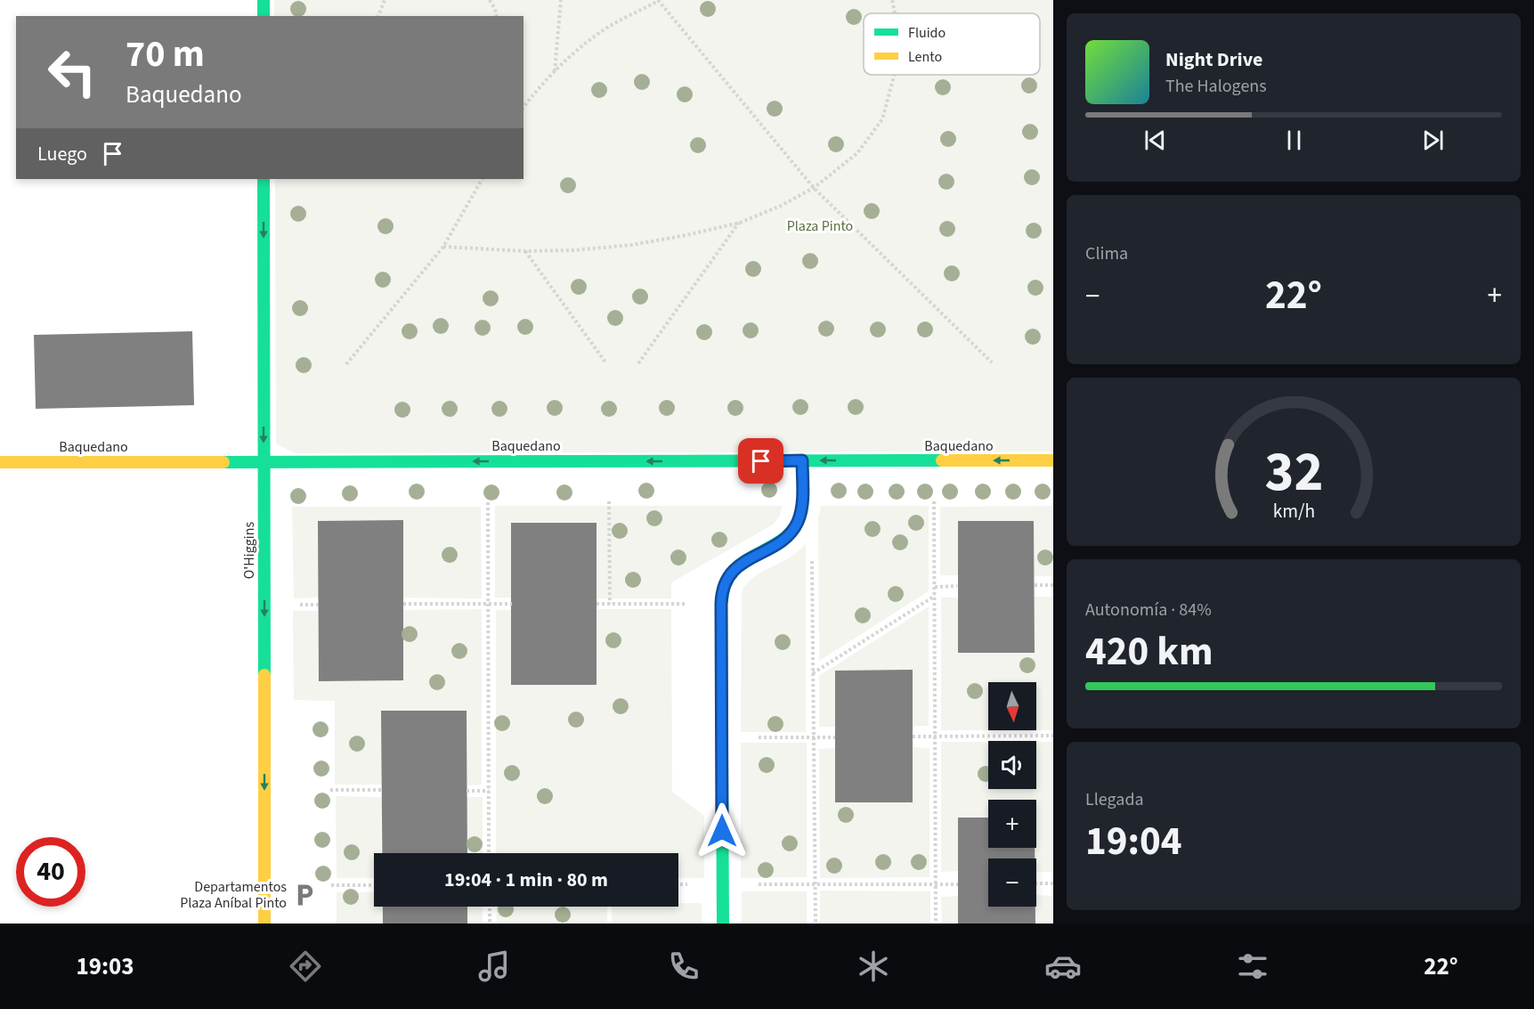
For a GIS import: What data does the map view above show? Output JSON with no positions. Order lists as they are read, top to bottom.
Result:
{
  "streets": {
    "street": ["Baquedano", "O'Higgins"]
  },
  "crossings": [
    ["Baquedano", "O'Higgins"]
  ],
  "one_way": ["Baquedano", "O'Higgins"],
  "parks": ["Plaza Pinto"],
  "places": {
    "parking": ["Departamentos Plaza Aníbal Pinto"]
  },
  "legend": ["Fluido", "Lento"],
  "north": "bottom",
  "page": {
    "turn": ["70 m", "Baquedano"],
    "song": ["Night Drive", "The Halogens"],
    "then": "Luego",
    "tile": [
      "Clima",
      ["Autonomía · 84%", "420 km"],
      ["Llegada", "19:04"]
    ],
    "heat": ["−", "22°", "+"],
    "map_buttons": ["+", "−"],
    "limit": "40",
    "trip": "19:04 · 1 min · 80 m",
    "tabs": ["19:03", "22°"],
    "gauge": ["32", "km/h"]
  }
}
